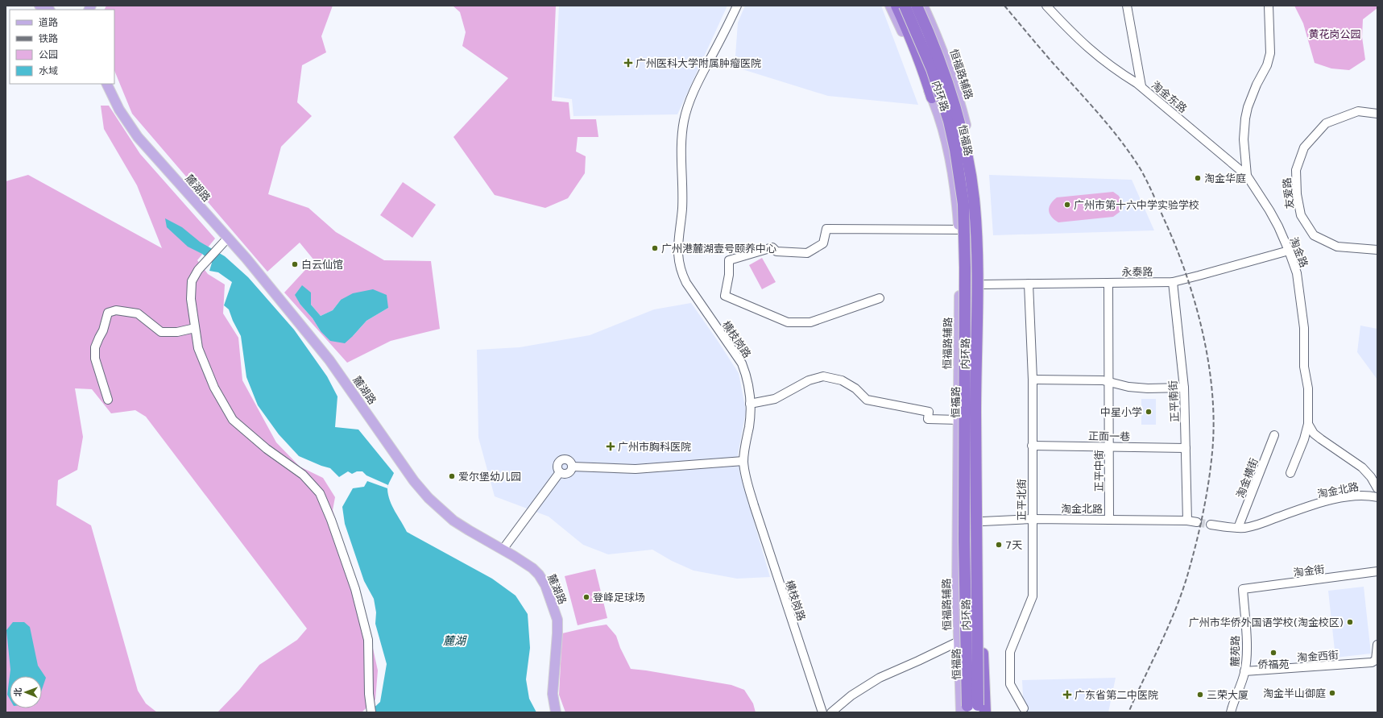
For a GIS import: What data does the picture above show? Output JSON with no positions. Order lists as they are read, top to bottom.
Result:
{
  "streets": {
    "highway": ["内环路"],
    "main road": ["恒福路辅路", "恒福路", "麓湖路"],
    "street": [
      "淘金东路",
      "友爱路",
      "淘金路",
      "永泰路",
      "横枝岗路",
      "正平南街",
      "正面一巷",
      "正平中街",
      "淘金横街",
      "淘金北路",
      "正平北街",
      "淘金街",
      "麓苑路",
      "淘金西街"
    ]
  },
  "crossings": [
    ["恒福路辅路", "恒福路"],
    ["恒福路辅路", "永泰路"],
    ["恒福路辅路", "淘金北路"],
    ["内环路", "恒福路"],
    ["淘金东路", "淘金路"],
    ["恒福路", "淘金北路"],
    ["淘金路", "永泰路"],
    ["永泰路", "正平南街"],
    ["永泰路", "正平中街"],
    ["永泰路", "正平北街"],
    ["正平南街", "正面一巷"],
    ["正平南街", "淘金北路"],
    ["正面一巷", "正平中街"],
    ["正面一巷", "正平北街"],
    ["正平中街", "淘金北路"],
    ["淘金横街", "淘金北路"],
    ["淘金北路", "正平北街"],
    ["淘金街", "麓苑路"],
    ["麓苑路", "淘金西街"]
  ],
  "water": ["麓湖"],
  "parks": ["黄花岗公园"],
  "places": {
    "health": ["广州医科大学附属肿瘤医院", "广州市胸科医院", "广东省第二中医院"],
    "other": [
      "淘金华庭",
      "广州市第十六中学实验学校",
      "广州港麓湖壹号颐养中心",
      "白云仙馆",
      "中星小学",
      "爱尔堡幼儿园",
      "7天",
      "登峰足球场",
      "广州市华侨外国语学校(淘金校区)",
      "侨福苑",
      "淘金半山御庭",
      "三荣大厦"
    ]
  },
  "legend": [
    "道路",
    "铁路",
    "公园",
    "水域"
  ],
  "north": "left"
}
